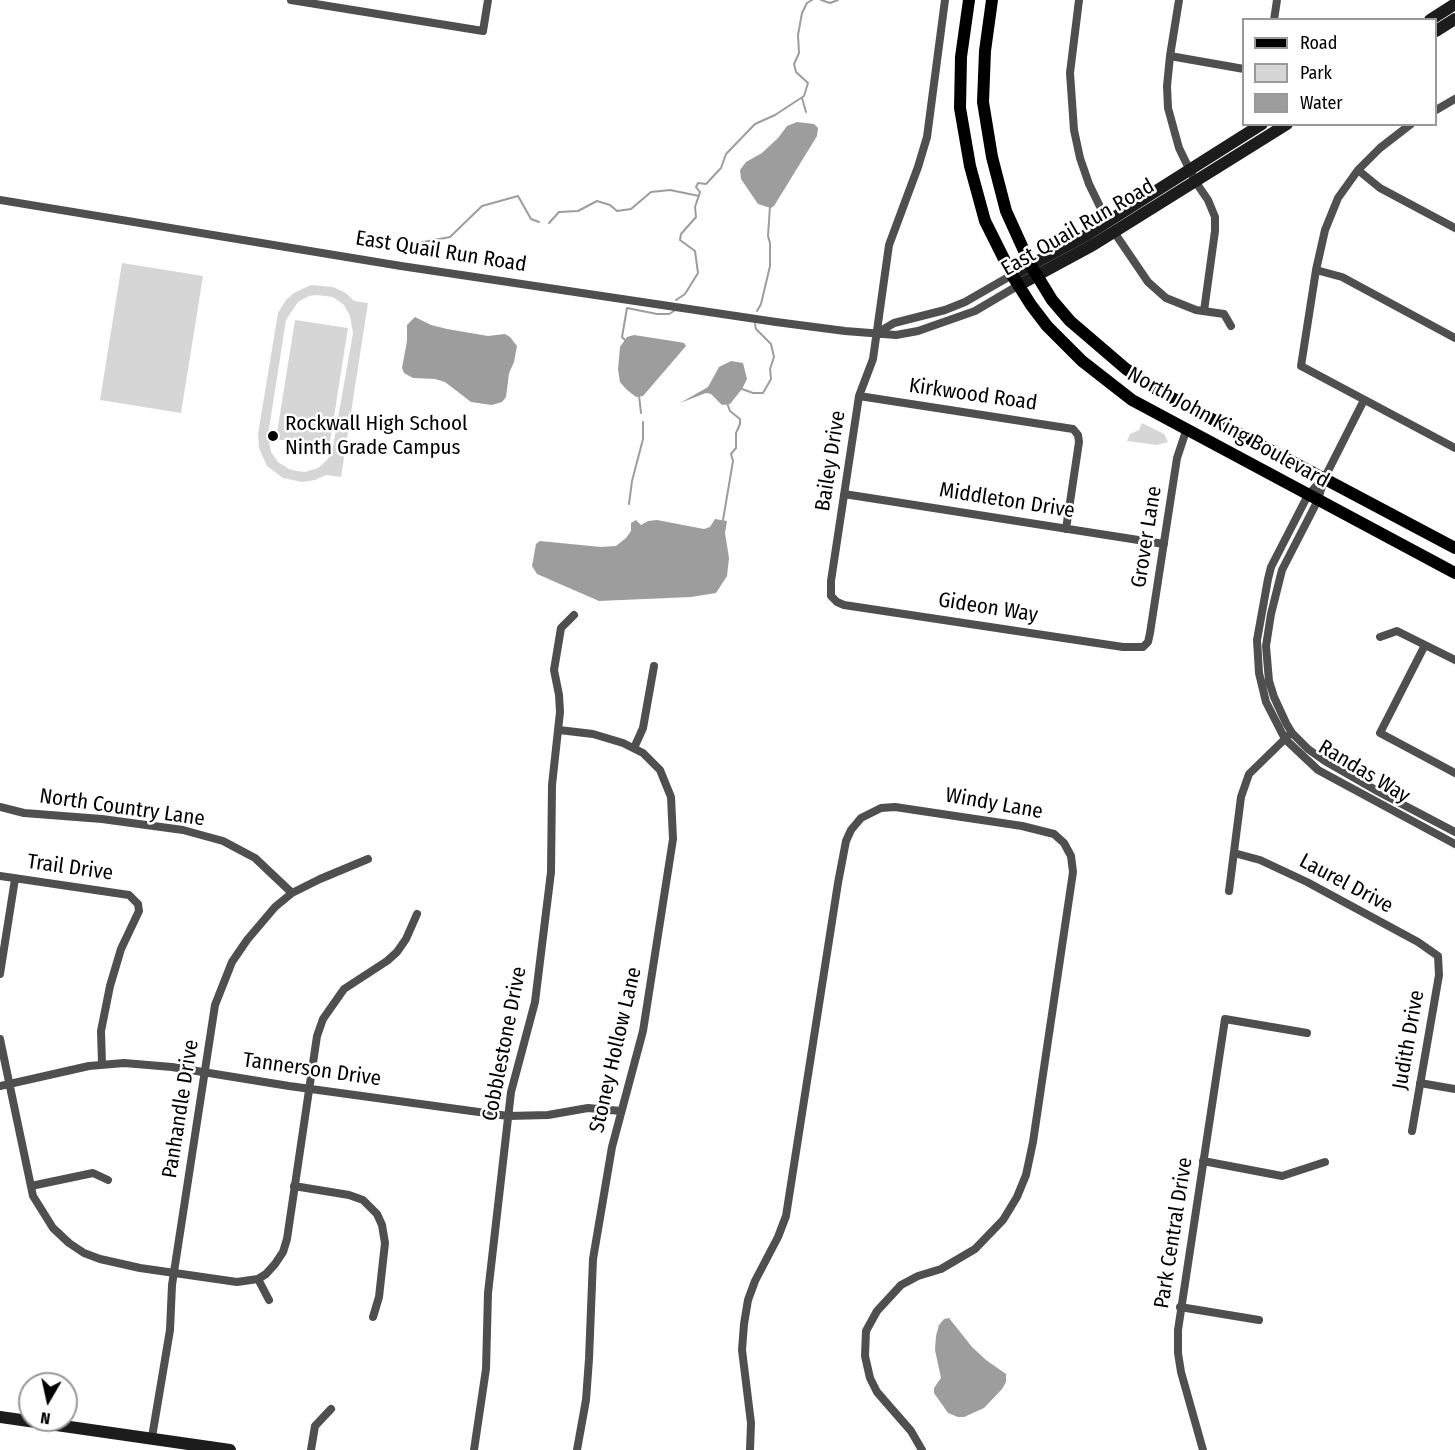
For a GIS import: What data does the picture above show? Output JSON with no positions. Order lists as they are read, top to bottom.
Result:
{
  "streets": {
    "main road": ["North John King Boulevard"],
    "street": [
      "East Quail Run Road",
      "Kirkwood Road",
      "Bailey Drive",
      "Middleton Drive",
      "Grover Lane",
      "Gideon Way",
      "Randas Way",
      "Windy Lane",
      "North Country Lane",
      "Trail Drive",
      "Laurel Drive",
      "Judith Drive",
      "Cobblestone Drive",
      "Stoney Hollow Lane",
      "Tannerson Drive",
      "Panhandle Drive",
      "Park Central Drive"
    ]
  },
  "crossings": [
    ["East Quail Run Road", "North John King Boulevard"],
    ["East Quail Run Road", "Bailey Drive"],
    ["Kirkwood Road", "Bailey Drive"],
    ["Kirkwood Road", "Middleton Drive"],
    ["North John King Boulevard", "Grover Lane"],
    ["North John King Boulevard", "Randas Way"],
    ["Bailey Drive", "Middleton Drive"],
    ["Bailey Drive", "Gideon Way"],
    ["Middleton Drive", "Grover Lane"],
    ["Grover Lane", "Gideon Way"],
    ["North Country Lane", "Panhandle Drive"],
    ["Trail Drive", "Tannerson Drive"],
    ["Laurel Drive", "Judith Drive"],
    ["Cobblestone Drive", "Stoney Hollow Lane"],
    ["Cobblestone Drive", "Tannerson Drive"],
    ["Stoney Hollow Lane", "Tannerson Drive"],
    ["Tannerson Drive", "Panhandle Drive"]
  ],
  "places": ["Rockwall High School Ninth Grade Campus"],
  "legend": ["Road", "Park", "Water"],
  "north": "bottom"
}
